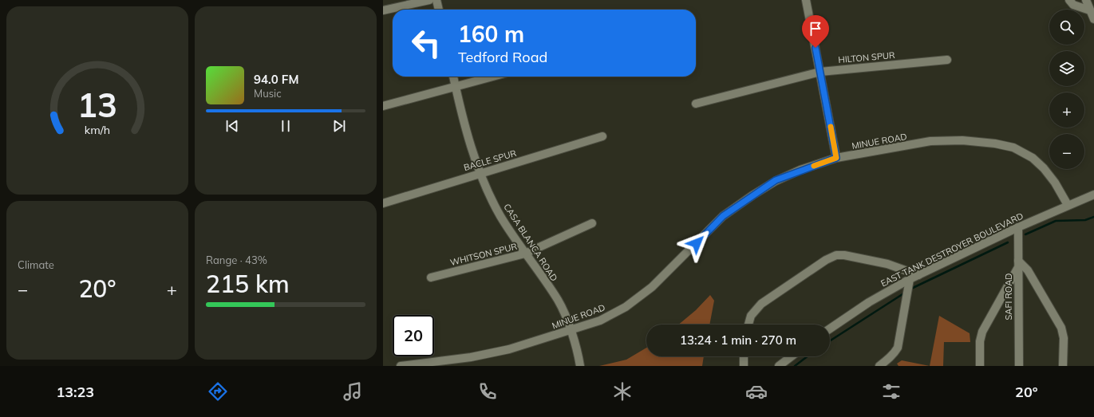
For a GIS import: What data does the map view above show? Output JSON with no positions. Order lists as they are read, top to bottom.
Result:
{
  "streets": {
    "street": [
      "HILTON SPUR",
      "MINUE ROAD",
      "BACLE SPUR",
      "CASA BLANCA ROAD",
      "EAST TANK DESTROYER BOULEVARD",
      "WHITSON SPUR",
      "SAFI ROAD"
    ]
  },
  "crossings": [
    ["MINUE ROAD", "CASA BLANCA ROAD"],
    ["MINUE ROAD", "EAST TANK DESTROYER BOULEVARD"],
    ["BACLE SPUR", "CASA BLANCA ROAD"],
    ["CASA BLANCA ROAD", "WHITSON SPUR"],
    ["EAST TANK DESTROYER BOULEVARD", "SAFI ROAD"]
  ],
  "page": {
    "map_buttons": ["+", "−"],
    "turn": ["160 m", "Tedford Road"],
    "song": ["94.0 FM", "Music"],
    "tile": [
      "Climate",
      ["Range · 43%", "215 km"]
    ],
    "heat": ["−", "20°", "+"],
    "limit": "20",
    "trip": "13:24 · 1 min · 270 m",
    "tabs": ["13:23", "20°"],
    "gauge": ["13", "km/h"]
  }
}
